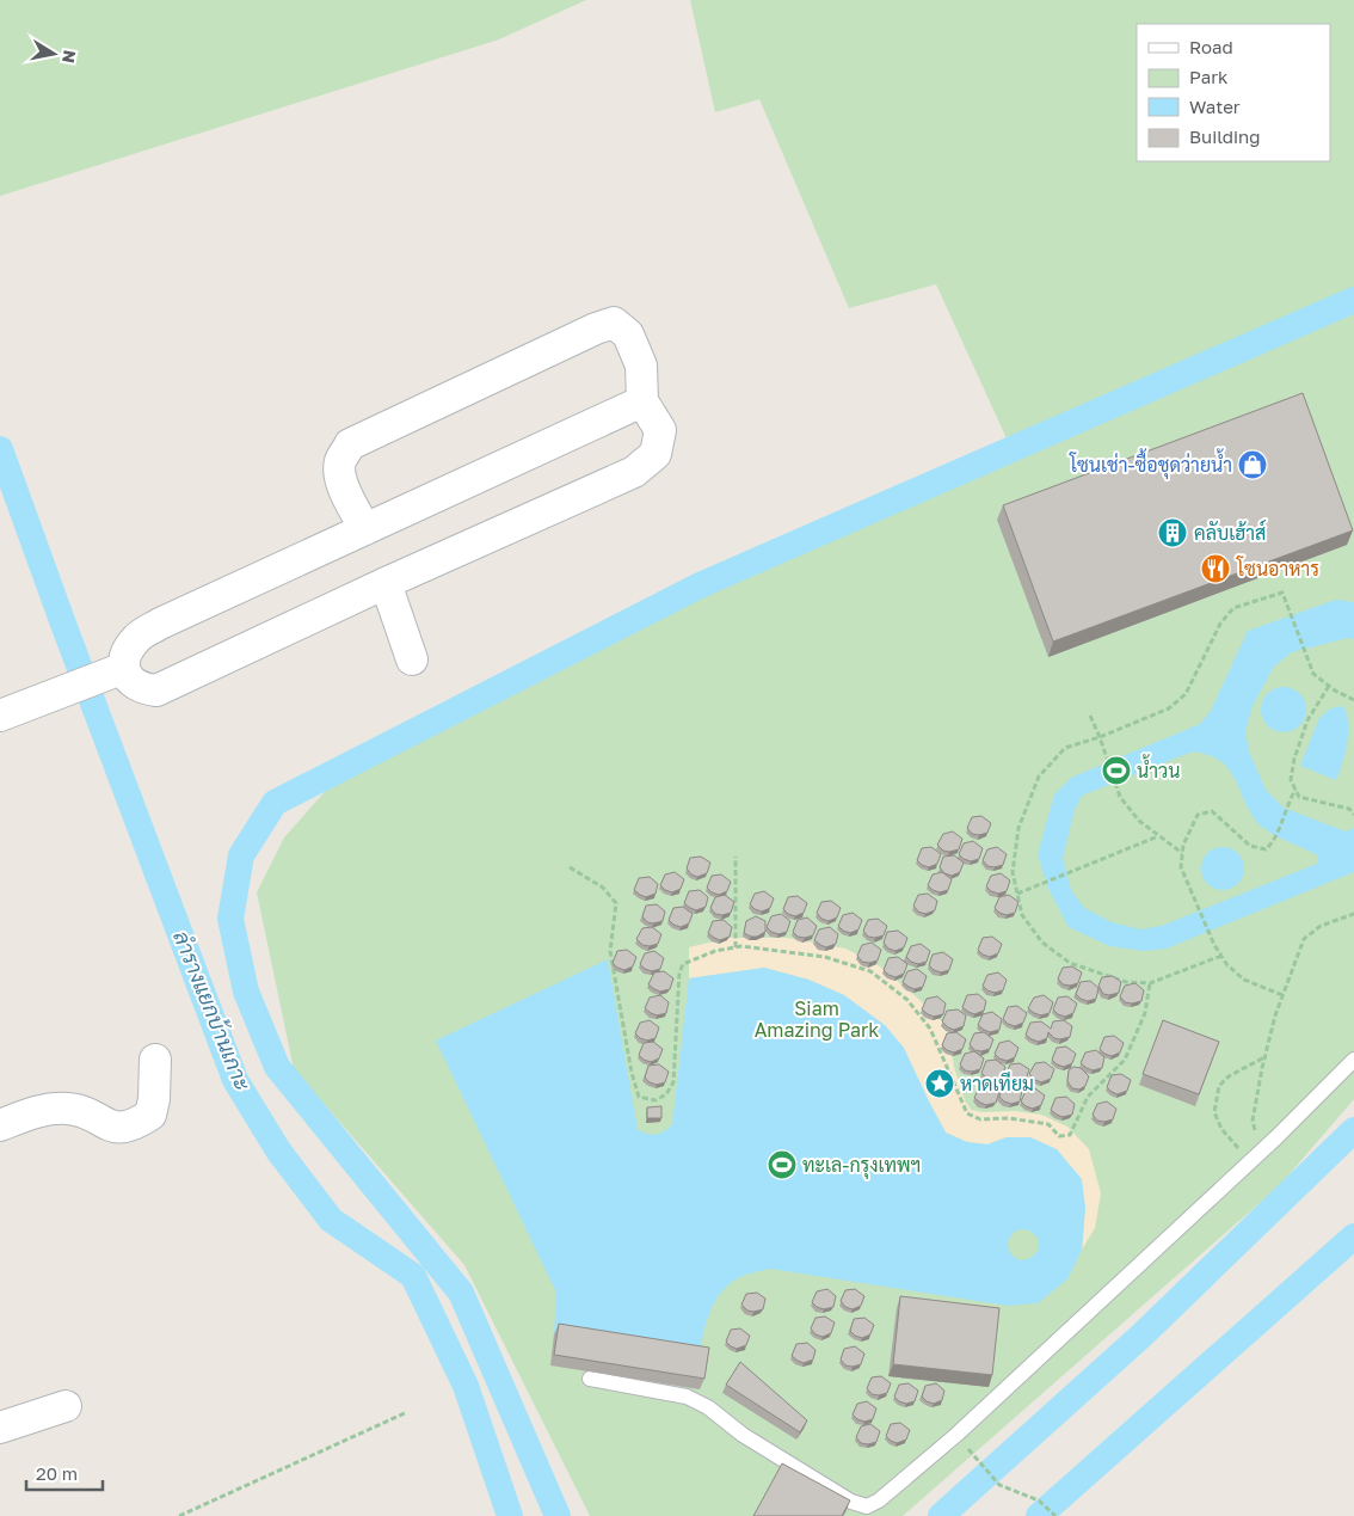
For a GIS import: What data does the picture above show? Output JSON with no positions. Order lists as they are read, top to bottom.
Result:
{
  "water": ["ลำรางแยกบ้านเกาะ"],
  "parks": ["Siam Amazing Park"],
  "places": {
    "shop": ["โซนเช่า-ซื้อชุดว่ายน้ำ"],
    "building": ["คลับเฮ้าส์"],
    "restaurant": ["โซนอาหาร"],
    "sports": ["น้ำวน", "ทะเล-กรุงเทพฯ"],
    "place": ["หาดเทียม"]
  },
  "legend": [
    "Road",
    "Park",
    "Water",
    "Building"
  ],
  "scale_bar": "20 m",
  "north": "right"
}
